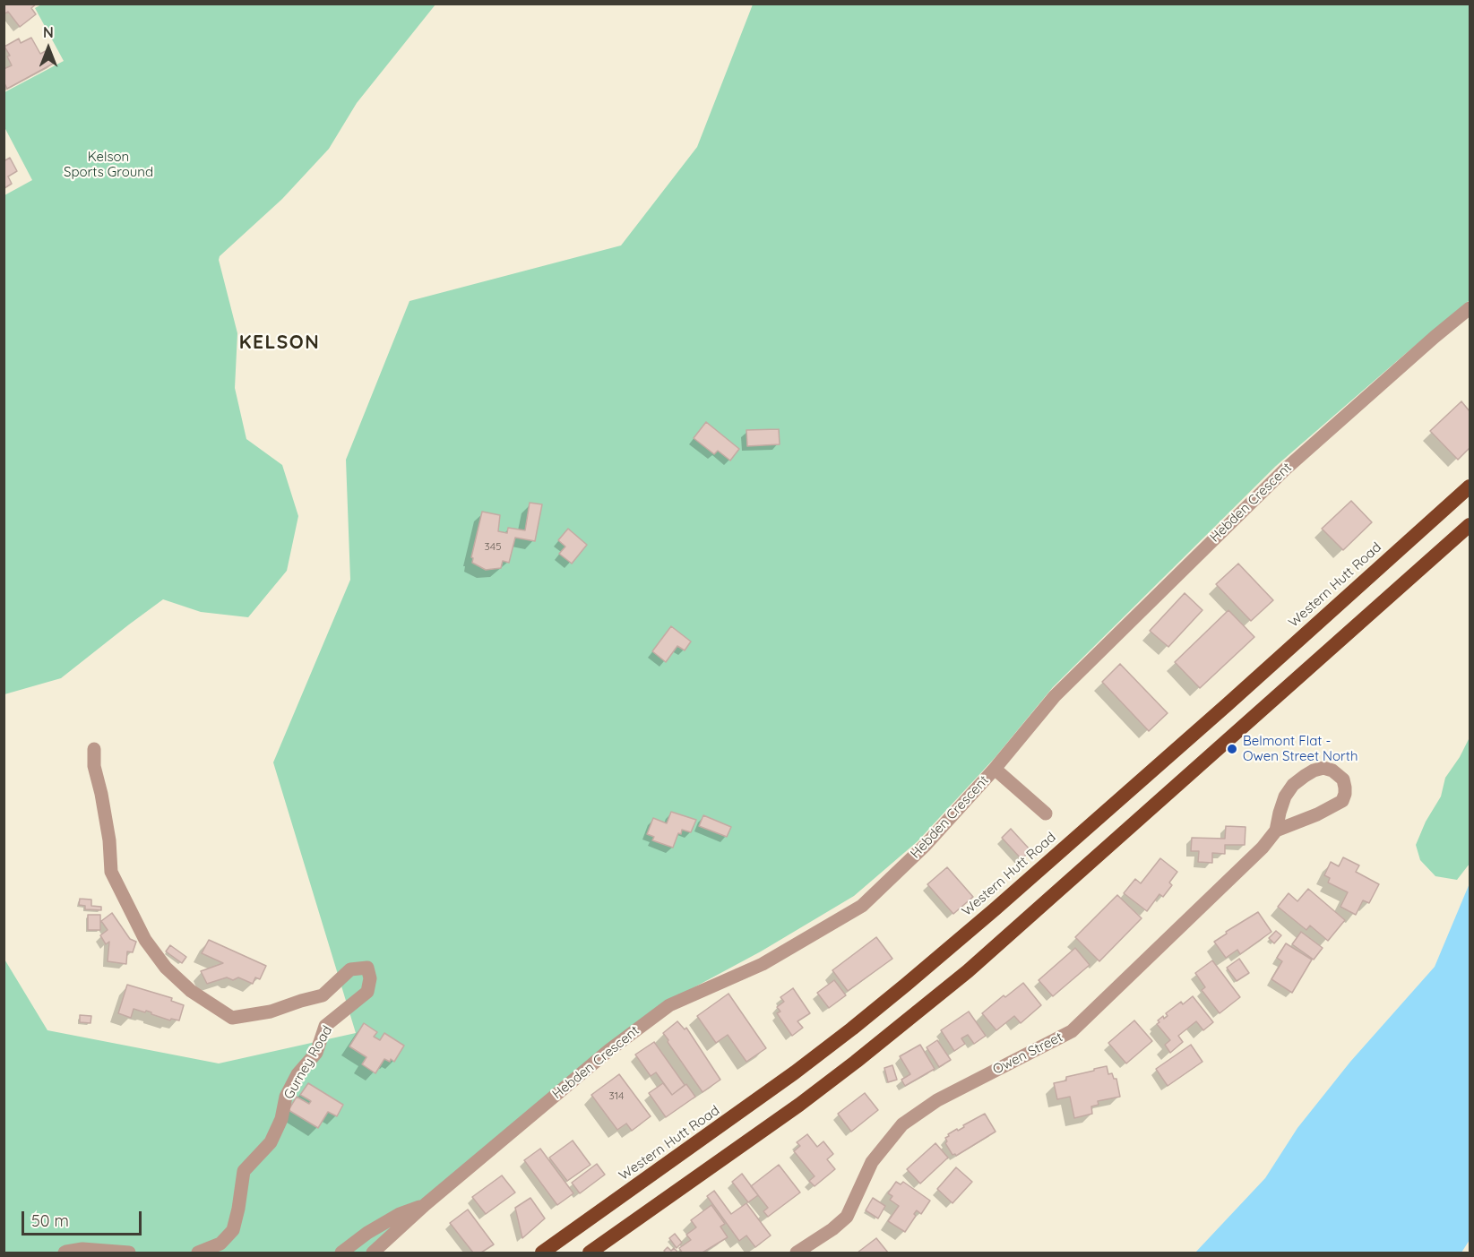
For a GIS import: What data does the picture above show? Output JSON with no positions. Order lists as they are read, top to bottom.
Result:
{
  "streets": {
    "highway": ["Western Hutt Road"],
    "street": ["Hebden Crescent", "Owen Street", "Gurney Road"]
  },
  "districts": ["KELSON"],
  "parks": ["Kelson Sports Ground"],
  "places": ["Belmont Flat - Owen Street North"],
  "house_numbers": ["345", "314"],
  "scale_bar": "50 m",
  "north": "top"
}
